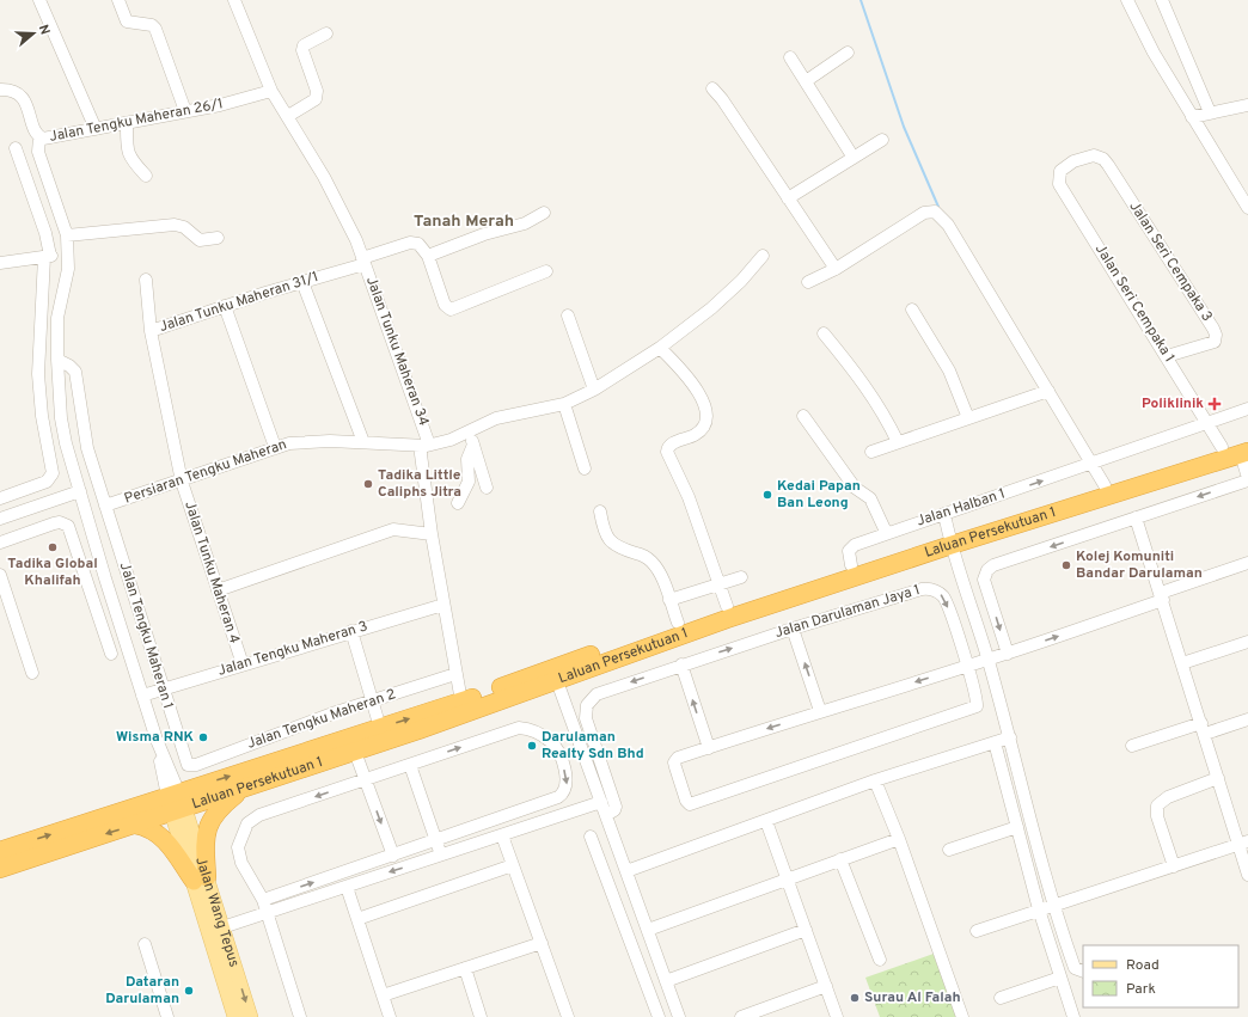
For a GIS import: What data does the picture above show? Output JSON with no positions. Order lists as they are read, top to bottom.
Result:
{
  "streets": {
    "highway": ["Laluan Persekutuan 1"],
    "main road": ["Jalan Wang Tepus"],
    "street": [
      "Jalan Tengku Maheran 26/1",
      "Jalan Seri Cempaka 3",
      "Jalan Tunku Maheran 31/1",
      "Jalan Seri Cempaka 1",
      "Jalan Tunku Maheran 34",
      "Persiaran Tengku Maheran",
      "Jalan Halban 1",
      "Jalan Tunku Maheran 4",
      "Jalan Darulaman Jaya 1",
      "Jalan Tengku Maheran 1",
      "Jalan Tengku Maheran 3",
      "Jalan Tengku Maheran 2"
    ]
  },
  "crossings": [
    ["Jalan Tengku Maheran 26/1", "Jalan Tunku Maheran 34"],
    ["Jalan Seri Cempaka 3", "Jalan Seri Cempaka 1"],
    ["Jalan Tunku Maheran 31/1", "Jalan Tunku Maheran 34"],
    ["Jalan Tunku Maheran 31/1", "Persiaran Tengku Maheran"],
    ["Jalan Tunku Maheran 31/1", "Jalan Tunku Maheran 4"],
    ["Jalan Seri Cempaka 1", "Jalan Halban 1"],
    ["Jalan Seri Cempaka 1", "Laluan Persekutuan 1"],
    ["Jalan Tunku Maheran 34", "Persiaran Tengku Maheran"],
    ["Jalan Tunku Maheran 34", "Laluan Persekutuan 1"],
    ["Jalan Tunku Maheran 34", "Jalan Tengku Maheran 3"],
    ["Jalan Tunku Maheran 34", "Jalan Tengku Maheran 2"],
    ["Persiaran Tengku Maheran", "Jalan Tunku Maheran 4"],
    ["Persiaran Tengku Maheran", "Jalan Tengku Maheran 1"],
    ["Jalan Halban 1", "Laluan Persekutuan 1"],
    ["Laluan Persekutuan 1", "Jalan Wang Tepus"],
    ["Jalan Tunku Maheran 4", "Jalan Tengku Maheran 3"],
    ["Jalan Tengku Maheran 1", "Jalan Tengku Maheran 3"],
    ["Jalan Tengku Maheran 1", "Jalan Tengku Maheran 2"]
  ],
  "districts": ["Tanah Merah"],
  "places": {
    "health": ["Poliklinik"],
    "other": [
      "Tadika Little Caliphs Jitra",
      "Kedai Papan Ban Leong",
      "Tadika Global Khalifah",
      "Kolej Komuniti Bandar Darulaman",
      "Wisma RNK",
      "Darulaman Realty Sdn Bhd",
      "Dataran Darulaman",
      "Surau Al Falah"
    ]
  },
  "legend": ["Road", "Park"],
  "north": "right"
}
